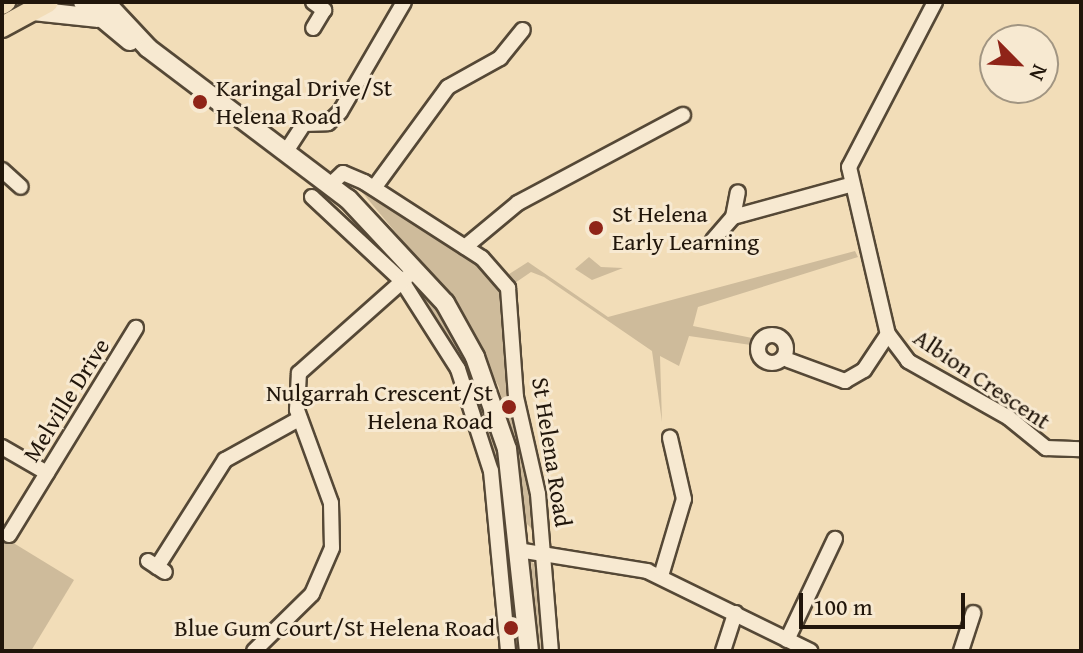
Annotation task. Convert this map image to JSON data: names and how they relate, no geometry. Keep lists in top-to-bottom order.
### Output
{
  "streets": {
    "main road": ["St Helena Road"],
    "street": ["Albion Crescent", "Melville Drive"]
  },
  "places": [
    "Karingal Drive/St Helena Road",
    "St Helena Early Learning",
    "Nulgarrah Crescent/St Helena Road",
    "Blue Gum Court/St Helena Road"
  ],
  "scale_bar": "100 m",
  "north": "bottom right"
}
